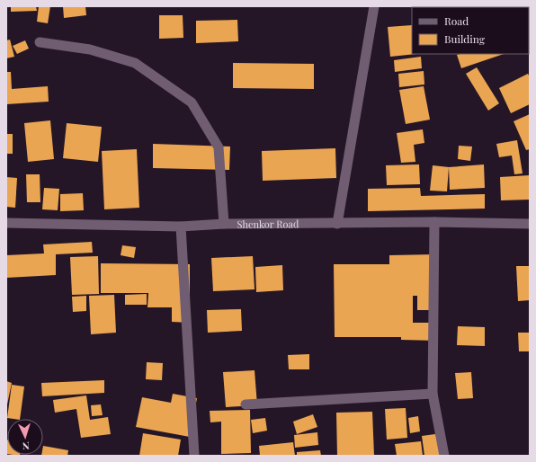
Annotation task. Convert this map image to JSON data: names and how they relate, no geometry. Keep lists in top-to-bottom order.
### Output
{
  "streets": {
    "street": ["Shenkor Road"]
  },
  "legend": ["Road", "Building"],
  "north": "bottom"
}
